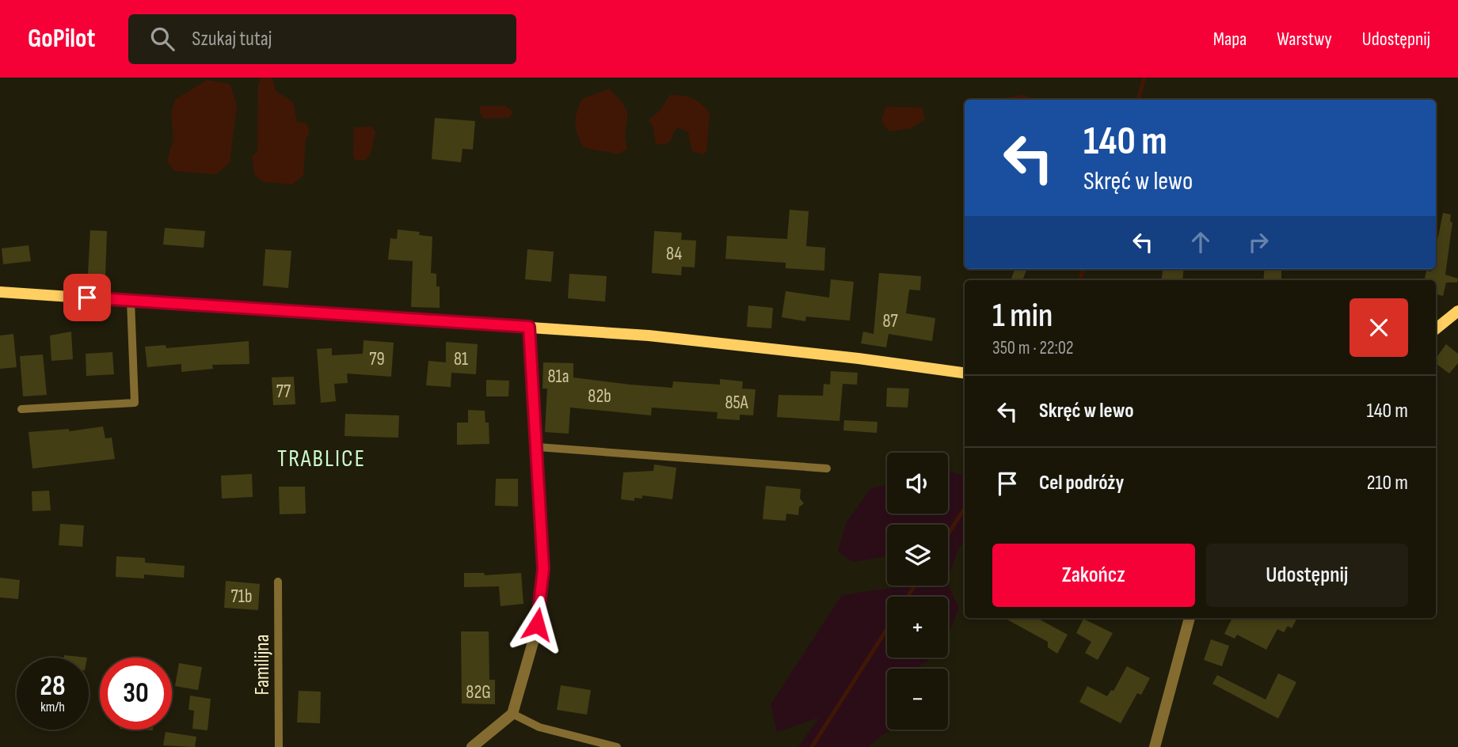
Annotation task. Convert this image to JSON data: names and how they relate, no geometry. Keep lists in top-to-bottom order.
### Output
{
  "streets": {
    "lane": ["Familijna"]
  },
  "districts": ["TRABLICE"],
  "house_numbers": [
    "84",
    "87",
    "79",
    "81",
    "81a",
    "77",
    "82b",
    "85A",
    "71b",
    "82G"
  ],
  "page": {
    "header": "GoPilot",
    "search": "Szukaj tutaj",
    "nav": ["Mapa", "Warstwy", "Udostępnij"],
    "turn": ["140 m", "Skręć w lewo"],
    "heading": ["1 min", "350 m · 22:02"],
    "list": [
      {
        "name": "Skręć w lewo",
        "value": "140 m"
      },
      {
        "name": "Cel podróży",
        "value": "210 m"
      }
    ],
    "map_buttons": ["+", "−"],
    "buttons": ["Zakończ", "Udostępnij"],
    "speed": "28 km/h",
    "limit": "30"
  }
}
